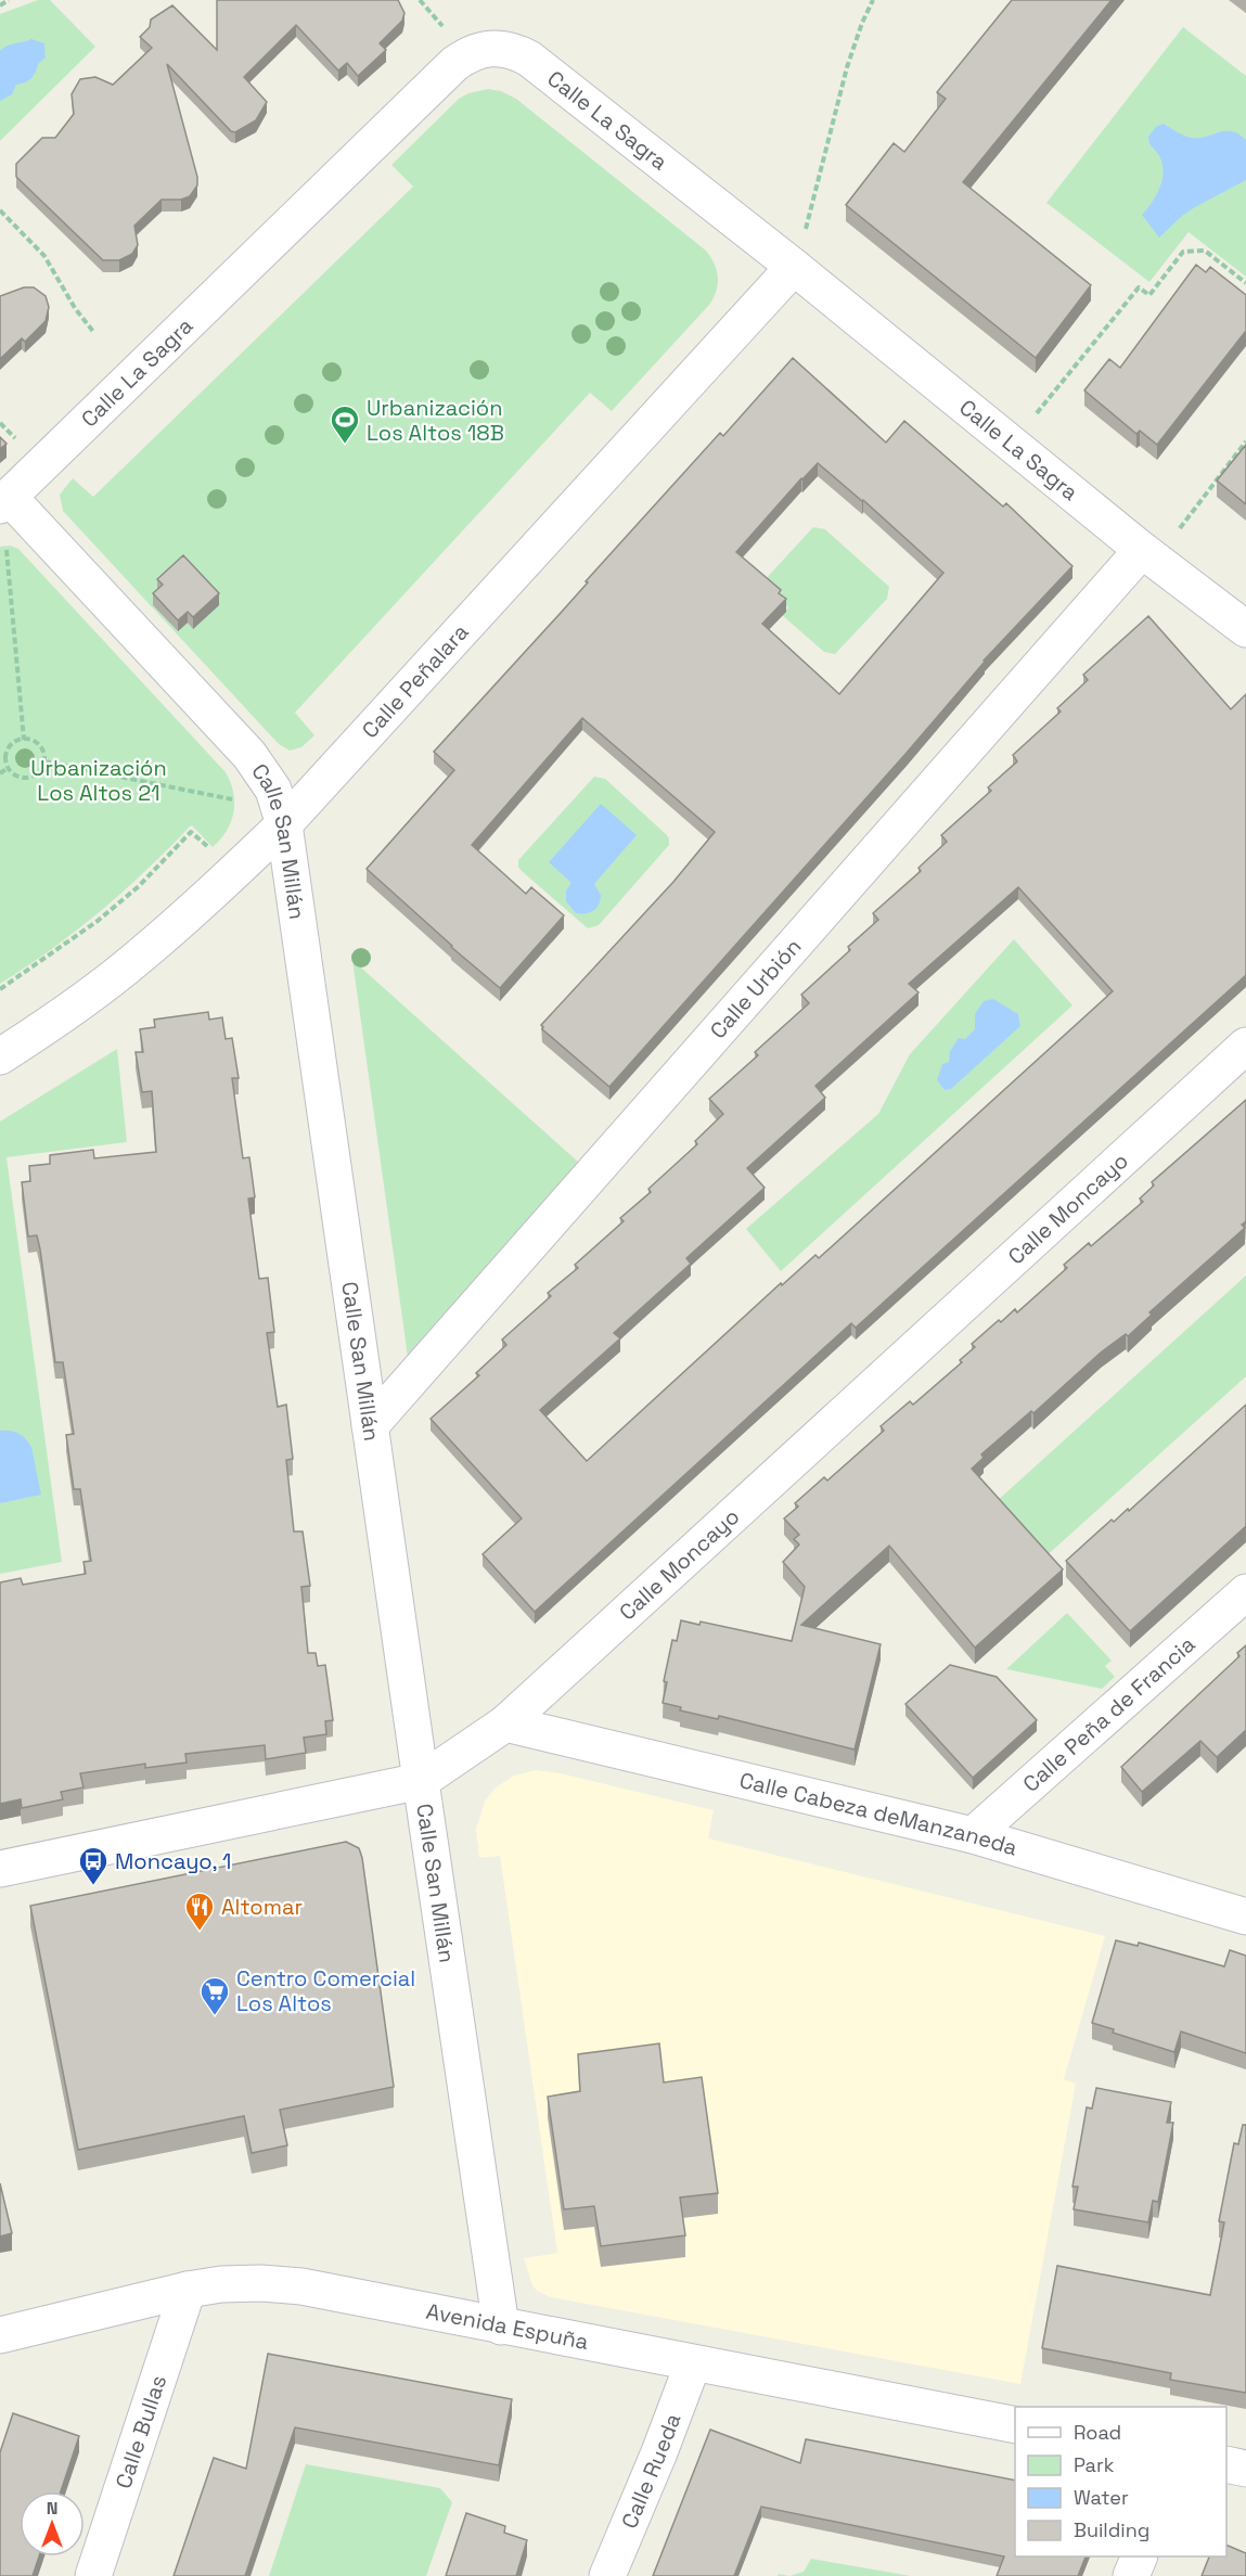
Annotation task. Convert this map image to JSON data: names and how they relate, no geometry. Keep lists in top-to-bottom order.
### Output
{
  "streets": {
    "street": [
      "Calle La Sagra",
      "Calle Peñalara",
      "Calle San Millán",
      "Calle Urbión",
      "Calle Moncayo",
      "Calle Peña de Francia",
      "Calle Cabeza deManzaneda",
      "Avenida Espuña",
      "Calle Bullas",
      "Calle Rueda"
    ]
  },
  "crossings": [
    ["Calle La Sagra", "Calle Peñalara"],
    ["Calle La Sagra", "Calle San Millán"],
    ["Calle La Sagra", "Calle Urbión"],
    ["Calle Peñalara", "Calle San Millán"],
    ["Calle San Millán", "Calle Urbión"],
    ["Calle San Millán", "Calle Moncayo"],
    ["Calle San Millán", "Avenida Espuña"],
    ["Calle Moncayo", "Calle Cabeza deManzaneda"],
    ["Calle Peña de Francia", "Calle Cabeza deManzaneda"],
    ["Avenida Espuña", "Calle Bullas"],
    ["Avenida Espuña", "Calle Rueda"]
  ],
  "parks": ["Urbanización Los Altos 21"],
  "places": {
    "sports": ["Urbanización Los Altos 18B"],
    "bus stop": ["Moncayo, 1"],
    "restaurant": ["Altomar"],
    "supermarket": ["Centro Comercial Los Altos"]
  },
  "legend": [
    "Road",
    "Park",
    "Water",
    "Building"
  ],
  "north": "top"
}
